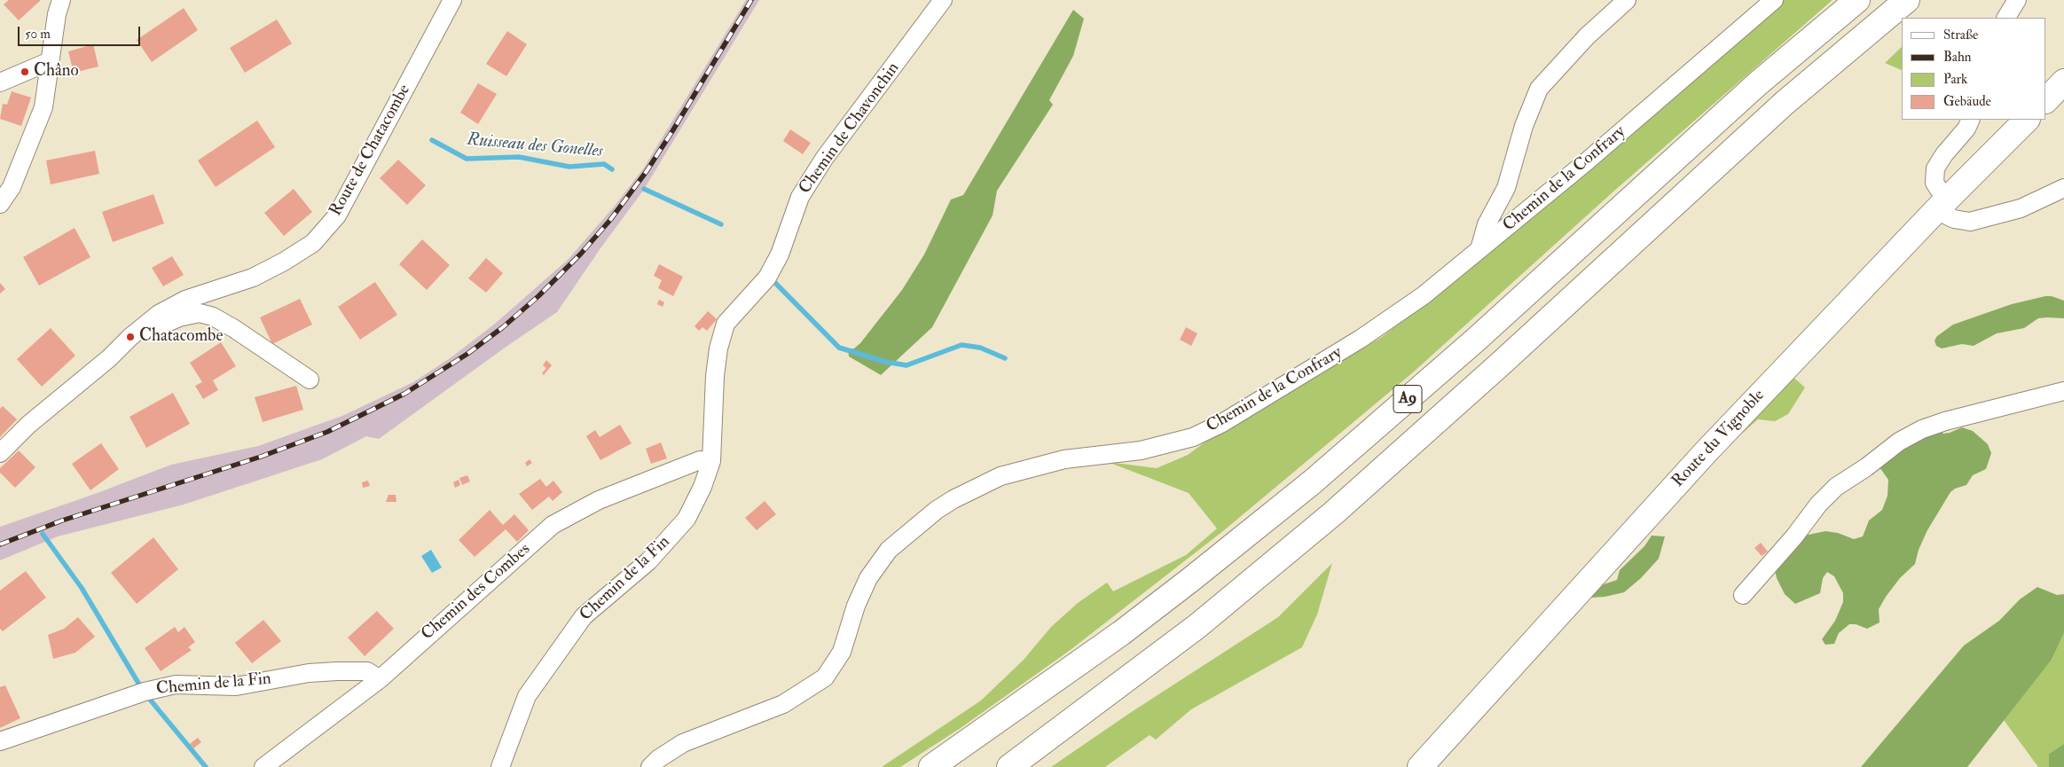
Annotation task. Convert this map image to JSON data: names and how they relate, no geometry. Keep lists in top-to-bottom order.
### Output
{
  "streets": {
    "main road": ["A9", "Route du Vignoble"],
    "street": [
      "Chemin de Chavonchin",
      "Route de Chatacombe",
      "Chemin de la Confrary",
      "Chemin de la Fin",
      "Chemin des Combes"
    ]
  },
  "crossings": [
    ["Chemin de Chavonchin", "Chemin de la Fin"],
    ["Chemin de Chavonchin", "Chemin des Combes"],
    ["Chemin de la Fin", "Chemin des Combes"]
  ],
  "water": ["Ruisseau des Gonelles"],
  "places": ["Châno", "Chatacombe"],
  "legend": [
    "Straße",
    "Bahn",
    "Park",
    "Gebäude"
  ],
  "scale_bar": "50 m"
}
